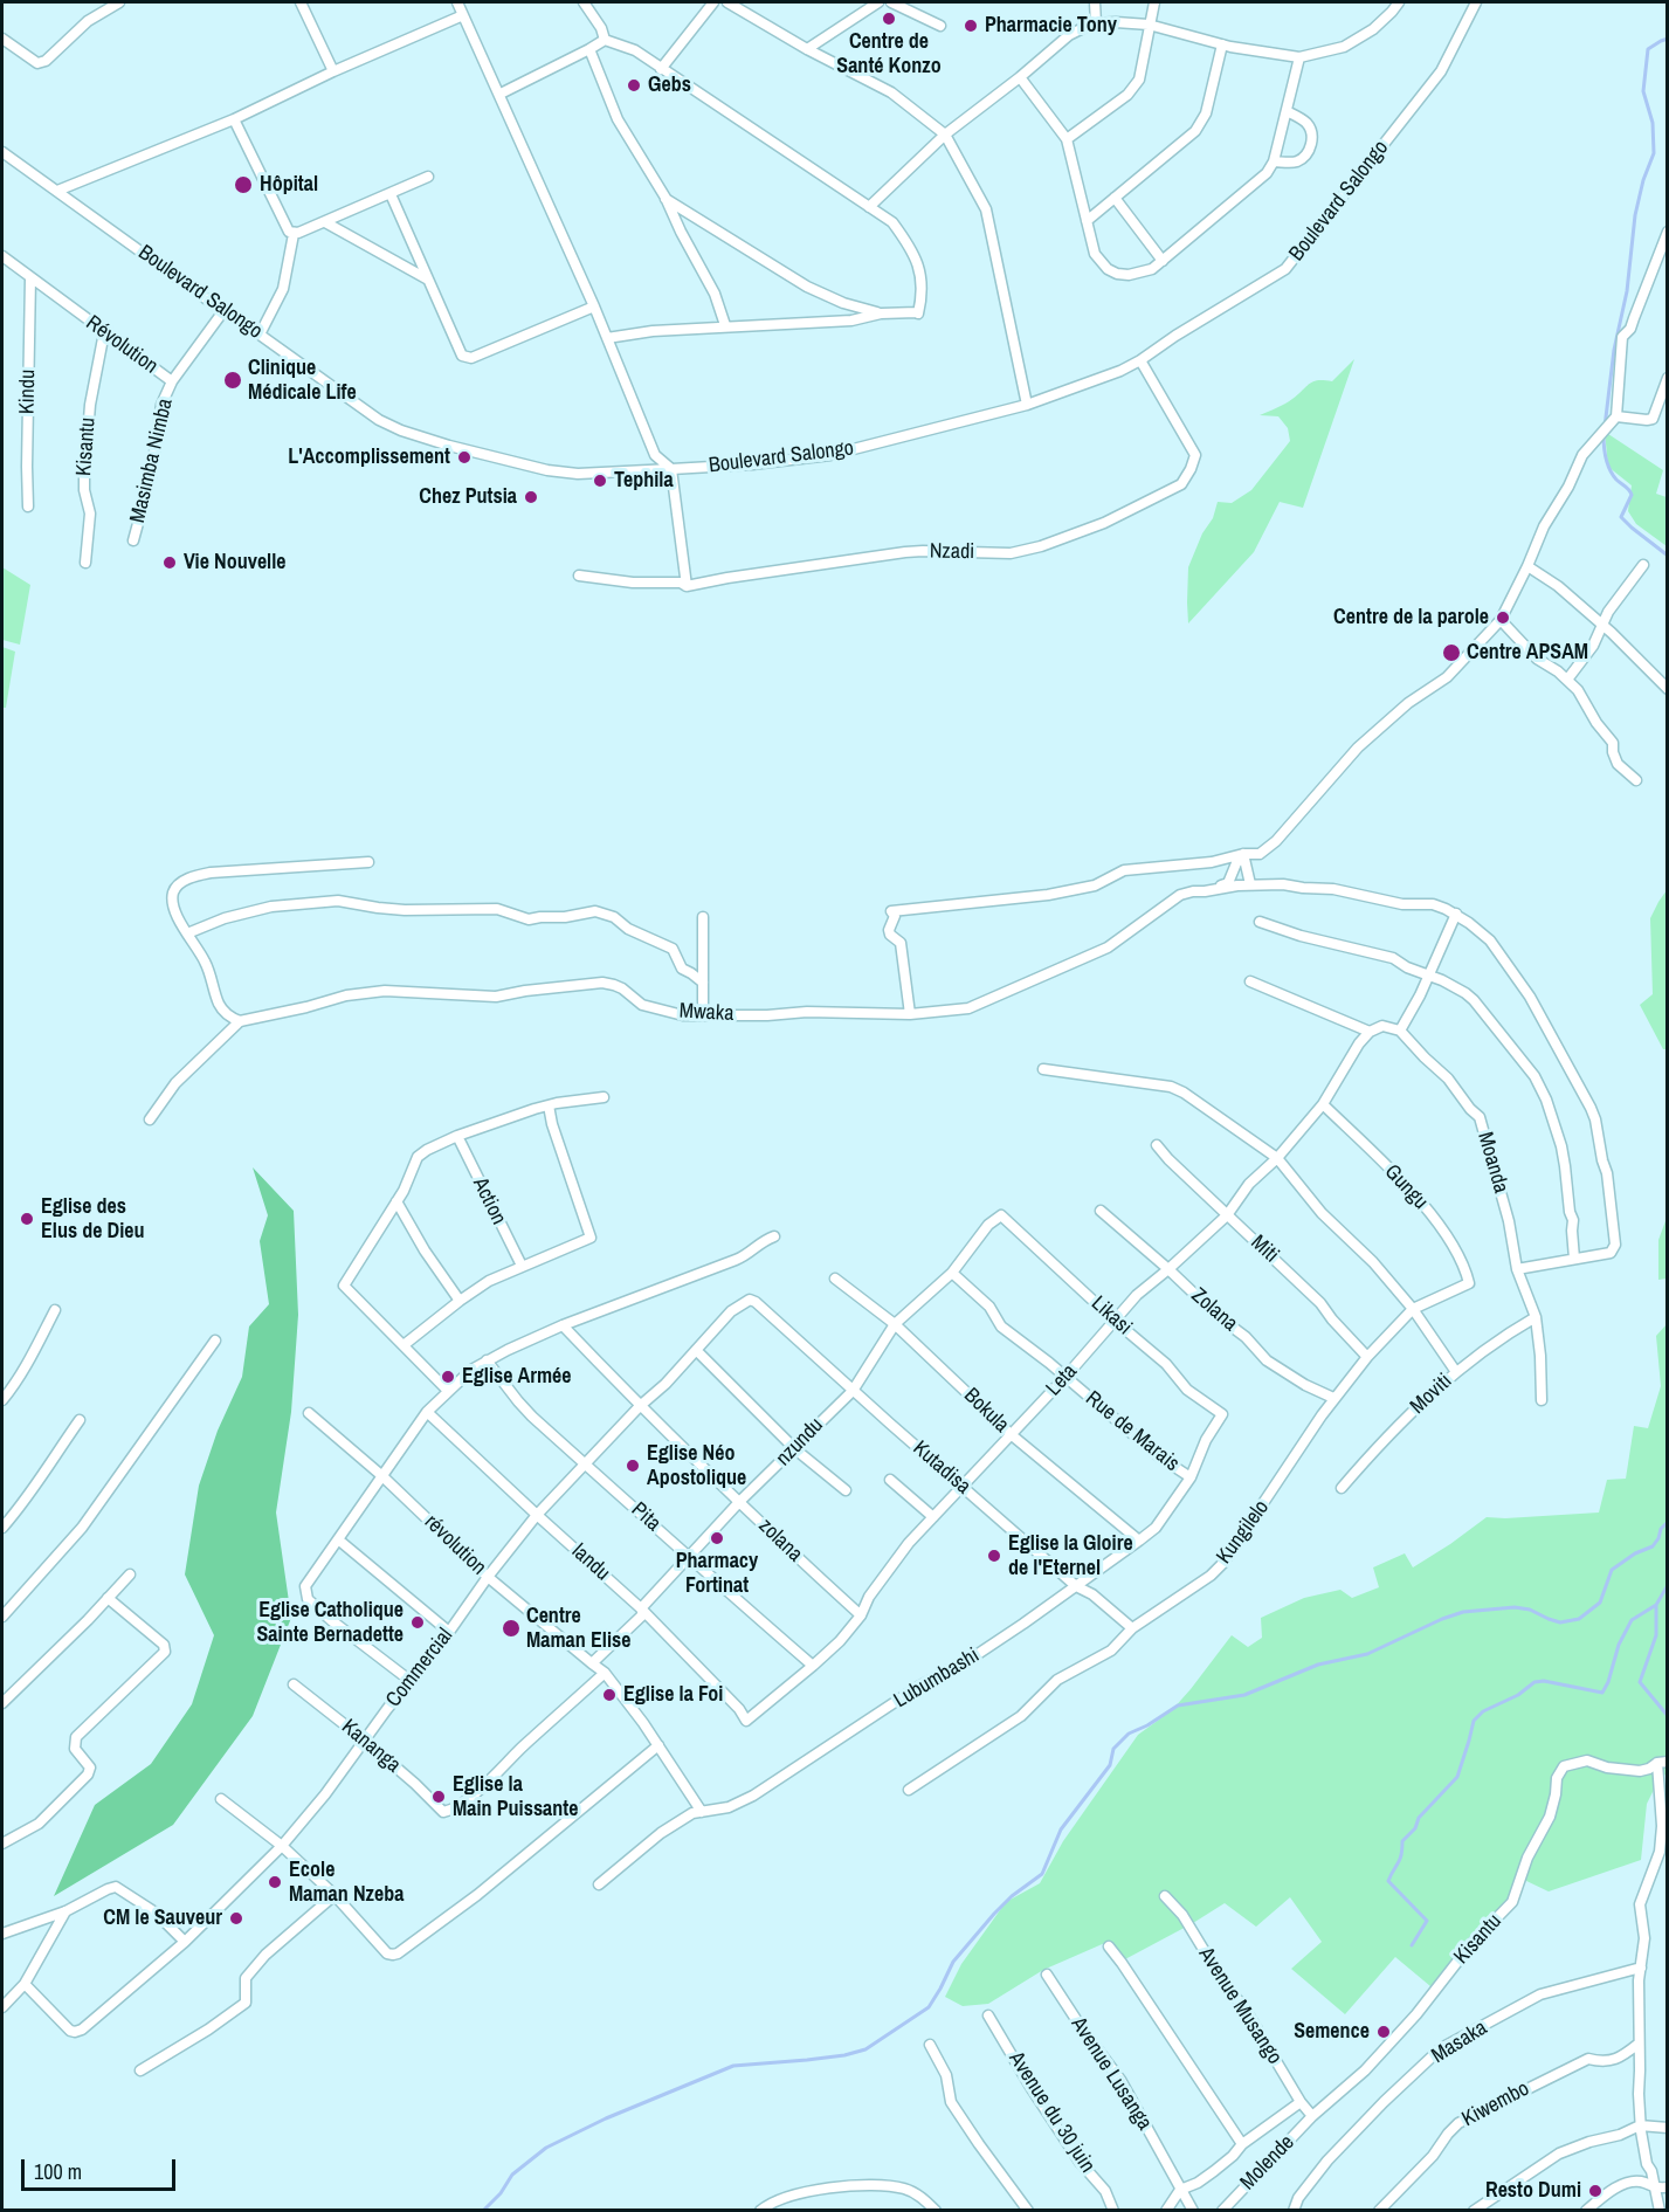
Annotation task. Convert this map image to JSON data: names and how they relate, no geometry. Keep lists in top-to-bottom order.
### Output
{
  "streets": {
    "street": [
      "Boulevard Salongo",
      "Révolution",
      "Kindu",
      "Kisantu",
      "Masimba Nimba",
      "Nzadi",
      "Mwaka",
      "Moanda",
      "Gungu",
      "Action",
      "Miti",
      "Zolana",
      "Likasi",
      "Leta",
      "Moviti",
      "Bokula",
      "Rue de Marais",
      "nzundu",
      "Kutadisa",
      "Pita",
      "Kungilelo",
      "zolana",
      "révolution",
      "landu",
      "Commercial",
      "Lubumbashi",
      "Kananga",
      "Avenue Musango",
      "Masaka",
      "Avenue Lusanga",
      "Kiwembo",
      "Avenue du 30 juin",
      "Molende"
    ]
  },
  "crossings": [
    ["Boulevard Salongo", "Révolution"],
    ["Boulevard Salongo", "Nzadi"],
    ["Révolution", "Kindu"],
    ["Révolution", "Kisantu"],
    ["Révolution", "Masimba Nimba"],
    ["Kisantu", "Avenue Musango"],
    ["Kisantu", "Molende"],
    ["Moanda", "Moviti"],
    ["Gungu", "Leta"],
    ["Gungu", "Kungilelo"],
    ["Miti", "Leta"],
    ["Miti", "Kungilelo"],
    ["Zolana", "Leta"],
    ["Zolana", "Kungilelo"],
    ["Likasi", "Leta"],
    ["Likasi", "nzundu"],
    ["Likasi", "Lubumbashi"],
    ["Leta", "Bokula"],
    ["Leta", "Rue de Marais"],
    ["Leta", "Kutadisa"],
    ["Leta", "Pita"],
    ["Leta", "zolana"],
    ["Leta", "landu"],
    ["Bokula", "nzundu"],
    ["Bokula", "Lubumbashi"],
    ["Rue de Marais", "nzundu"],
    ["Rue de Marais", "Lubumbashi"],
    ["nzundu", "Kutadisa"],
    ["nzundu", "Pita"],
    ["nzundu", "zolana"],
    ["nzundu", "révolution"],
    ["nzundu", "landu"],
    ["Kutadisa", "Kungilelo"],
    ["Kutadisa", "Commercial"],
    ["Kutadisa", "Lubumbashi"],
    ["Pita", "Commercial"],
    ["zolana", "Commercial"],
    ["révolution", "Commercial"],
    ["révolution", "Lubumbashi"],
    ["révolution", "Kananga"],
    ["landu", "Commercial"],
    ["Commercial", "Kananga"],
    ["Avenue Musango", "Molende"]
  ],
  "places": [
    "Centre de Santé Konzo",
    "Pharmacie Tony",
    "Gebs",
    "Hôpital",
    "Clinique Médicale Life",
    "L'Accomplissement",
    "Tephila",
    "Chez Putsia",
    "Vie Nouvelle",
    "Centre de la parole",
    "Centre APSAM",
    "Eglise des Elus de Dieu",
    "Eglise Armée",
    "Eglise Néo Apostolique",
    "Pharmacy Fortinat",
    "Eglise la Gloire de l'Eternel",
    "Eglise Catholique Sainte Bernadette",
    "Centre Maman Elise",
    "Eglise la Foi",
    "Eglise la Main Puissante",
    "Ecole Maman Nzeba",
    "CM le Sauveur",
    "Semence",
    "Resto Dumi"
  ],
  "scale_bar": "100 m"
}
